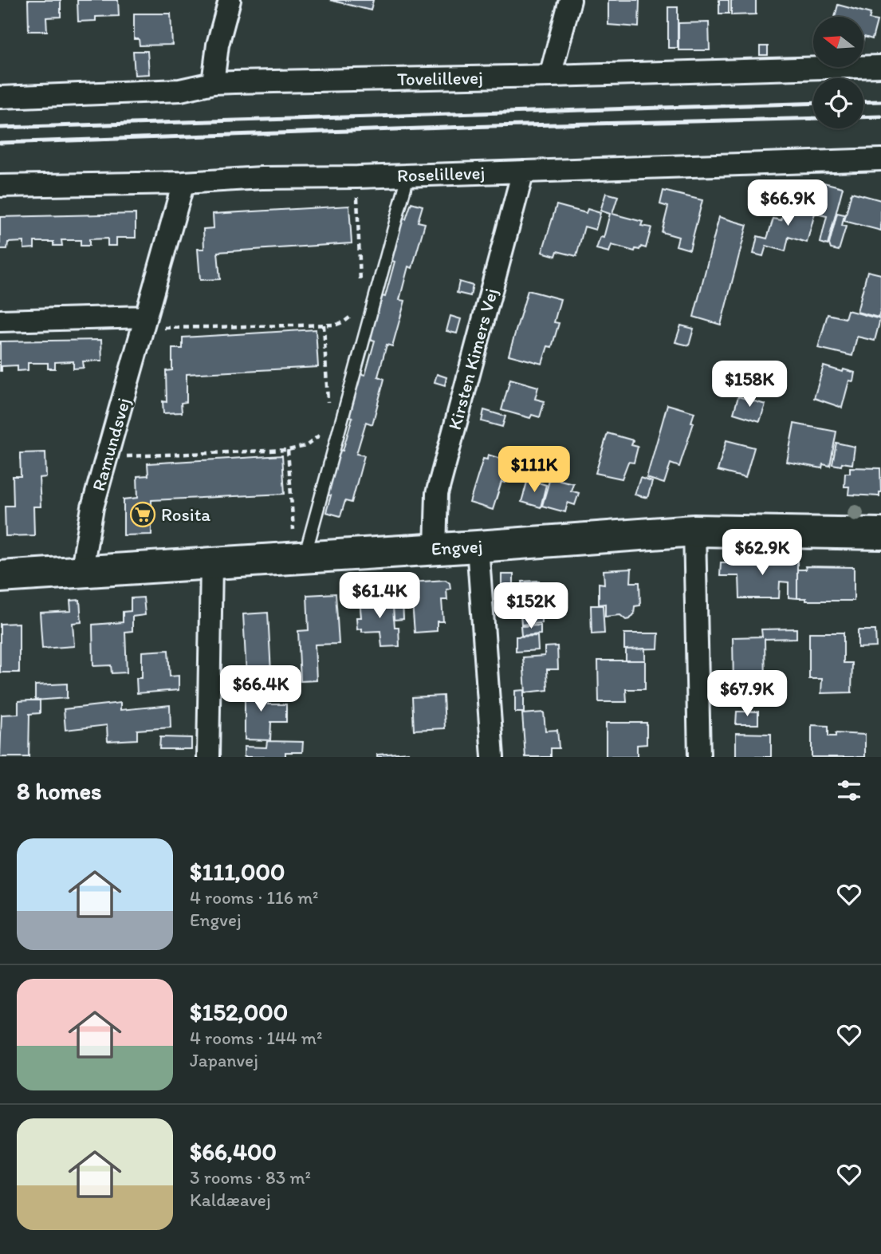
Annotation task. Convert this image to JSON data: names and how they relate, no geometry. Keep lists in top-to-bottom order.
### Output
{
  "streets": {
    "street": [
      "Tovelillevej",
      "Roselillevej",
      "Kirsten Kimers Vej",
      "Ramundsvej",
      "Engvej"
    ]
  },
  "crossings": [
    ["Roselillevej", "Kirsten Kimers Vej"],
    ["Roselillevej", "Ramundsvej"],
    ["Kirsten Kimers Vej", "Engvej"],
    ["Ramundsvej", "Engvej"]
  ],
  "places": {
    "supermarket": ["Rosita"]
  },
  "north": "left",
  "page": {
    "price": [
      "$66.9K",
      "$158K",
      "$111K",
      "$62.9K",
      "$61.4K",
      "$152K",
      "$66.4K",
      "$67.9K"
    ],
    "heading": "8 homes",
    "list": [
      {
        "name": "$111,000",
        "note": "4 rooms · 116 m² · Engvej"
      },
      {
        "name": "$152,000",
        "note": "4 rooms · 144 m² · Japanvej"
      },
      {
        "name": "$66,400",
        "note": "3 rooms · 83 m² · Kaldæavej"
      }
    ]
  }
}
